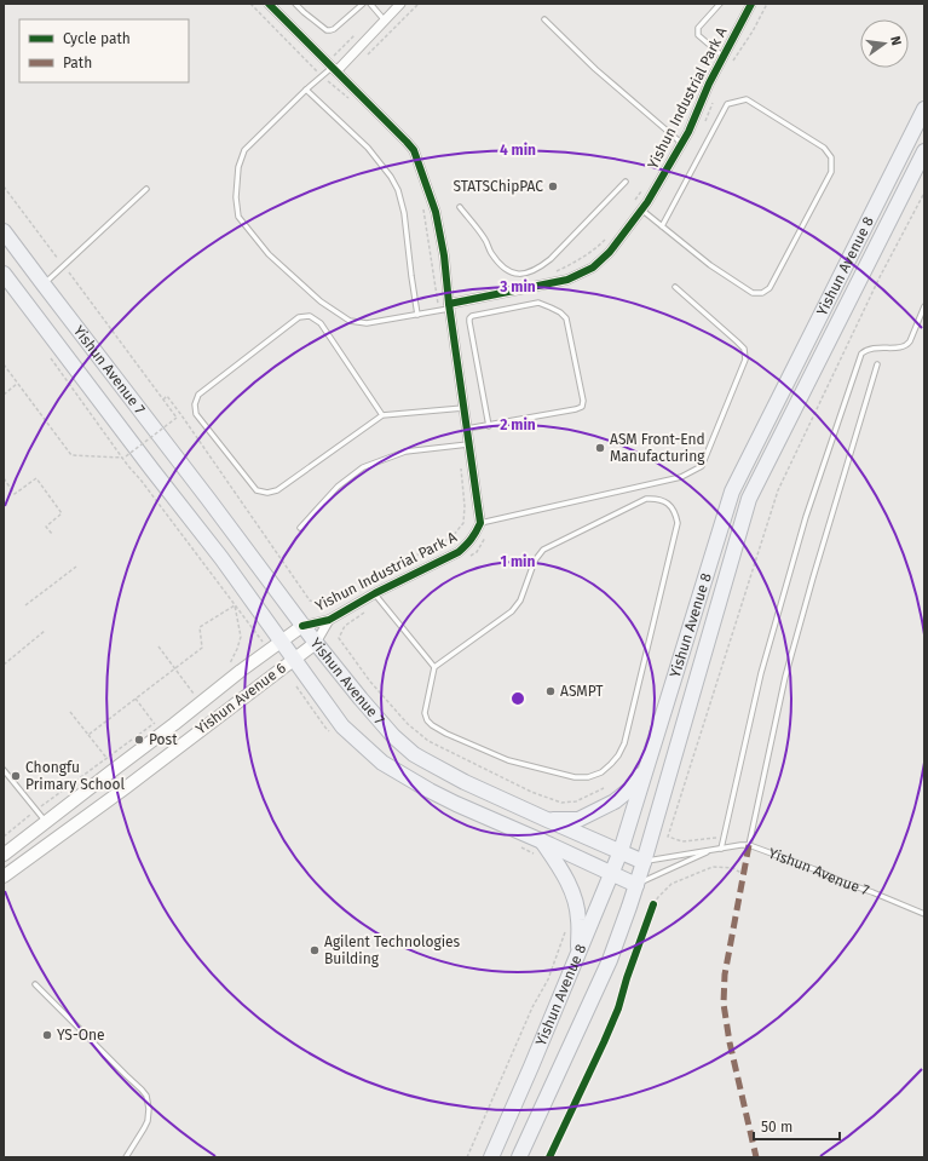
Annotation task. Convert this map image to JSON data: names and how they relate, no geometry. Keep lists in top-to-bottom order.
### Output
{
  "streets": {
    "main road": ["Yishun Avenue 8", "Yishun Avenue 7", "Yishun Avenue 6"],
    "street": ["Yishun Industrial Park A"]
  },
  "crossings": [
    ["Yishun Industrial Park A", "Yishun Avenue 7"],
    ["Yishun Industrial Park A", "Yishun Avenue 6"],
    ["Yishun Avenue 8", "Yishun Avenue 7"],
    ["Yishun Avenue 7", "Yishun Avenue 6"]
  ],
  "places": [
    "STATSChipPAC",
    "ASM Front-End Manufacturing",
    "ASMPT",
    "Post",
    "Chongfu Primary School",
    "Agilent Technologies Building",
    "YS-One"
  ],
  "legend": ["Cycle path", "Path"],
  "scale_bar": "50 m",
  "north": "right",
  "rings": [
    "4 min",
    "3 min",
    "2 min",
    "1 min"
  ]
}
